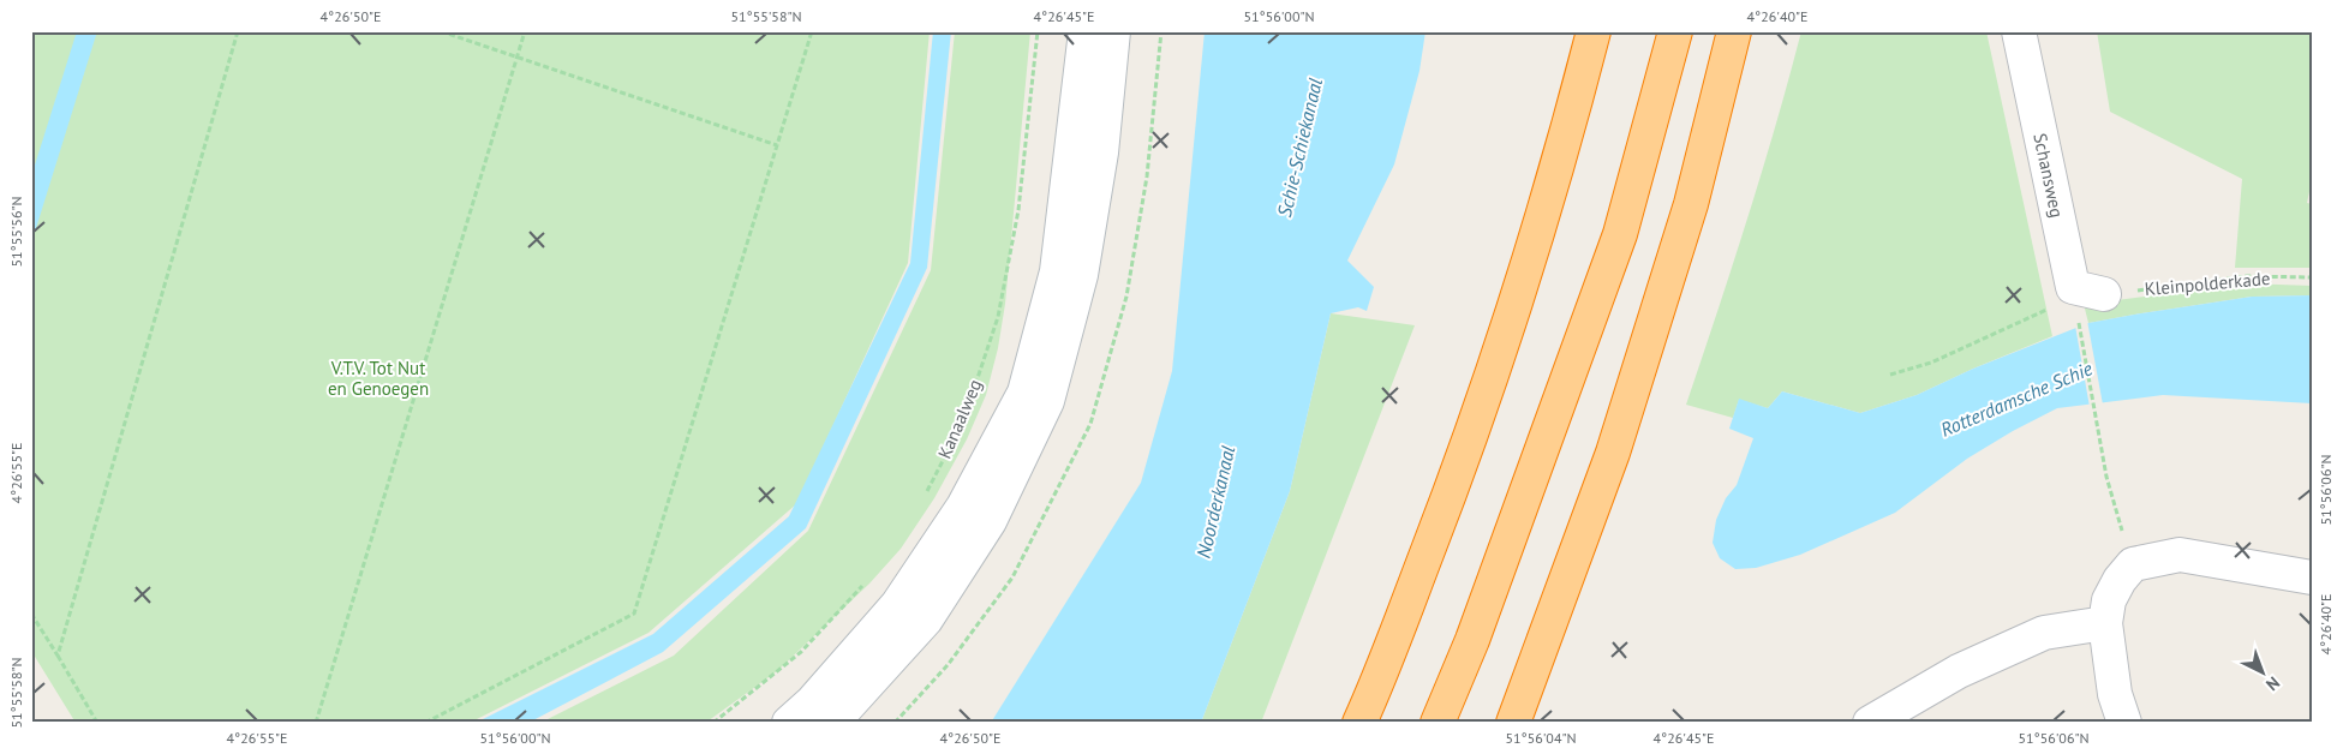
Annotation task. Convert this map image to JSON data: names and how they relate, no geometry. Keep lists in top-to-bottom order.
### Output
{
  "streets": {
    "main road": ["Schansweg"],
    "path": ["Kleinpolderkade", "Kanaalweg"]
  },
  "crossings": [
    ["Schansweg", "Kleinpolderkade"]
  ],
  "water": ["Schie-Schiekanaal", "Rotterdamsche Schie", "Noorderkanaal"],
  "parks": ["V.T.V. Tot Nut en Genoegen"],
  "north": "bottom right",
  "coordinates": [
    "4°26'50\"E",
    "51°55'58\"N",
    "4°26'45\"E",
    "51°56'00\"N",
    "4°26'40\"E",
    "51°55'56\"N",
    "4°26'55\"E",
    "51°56'06\"N",
    "51°56'04\"N"
  ]
}
